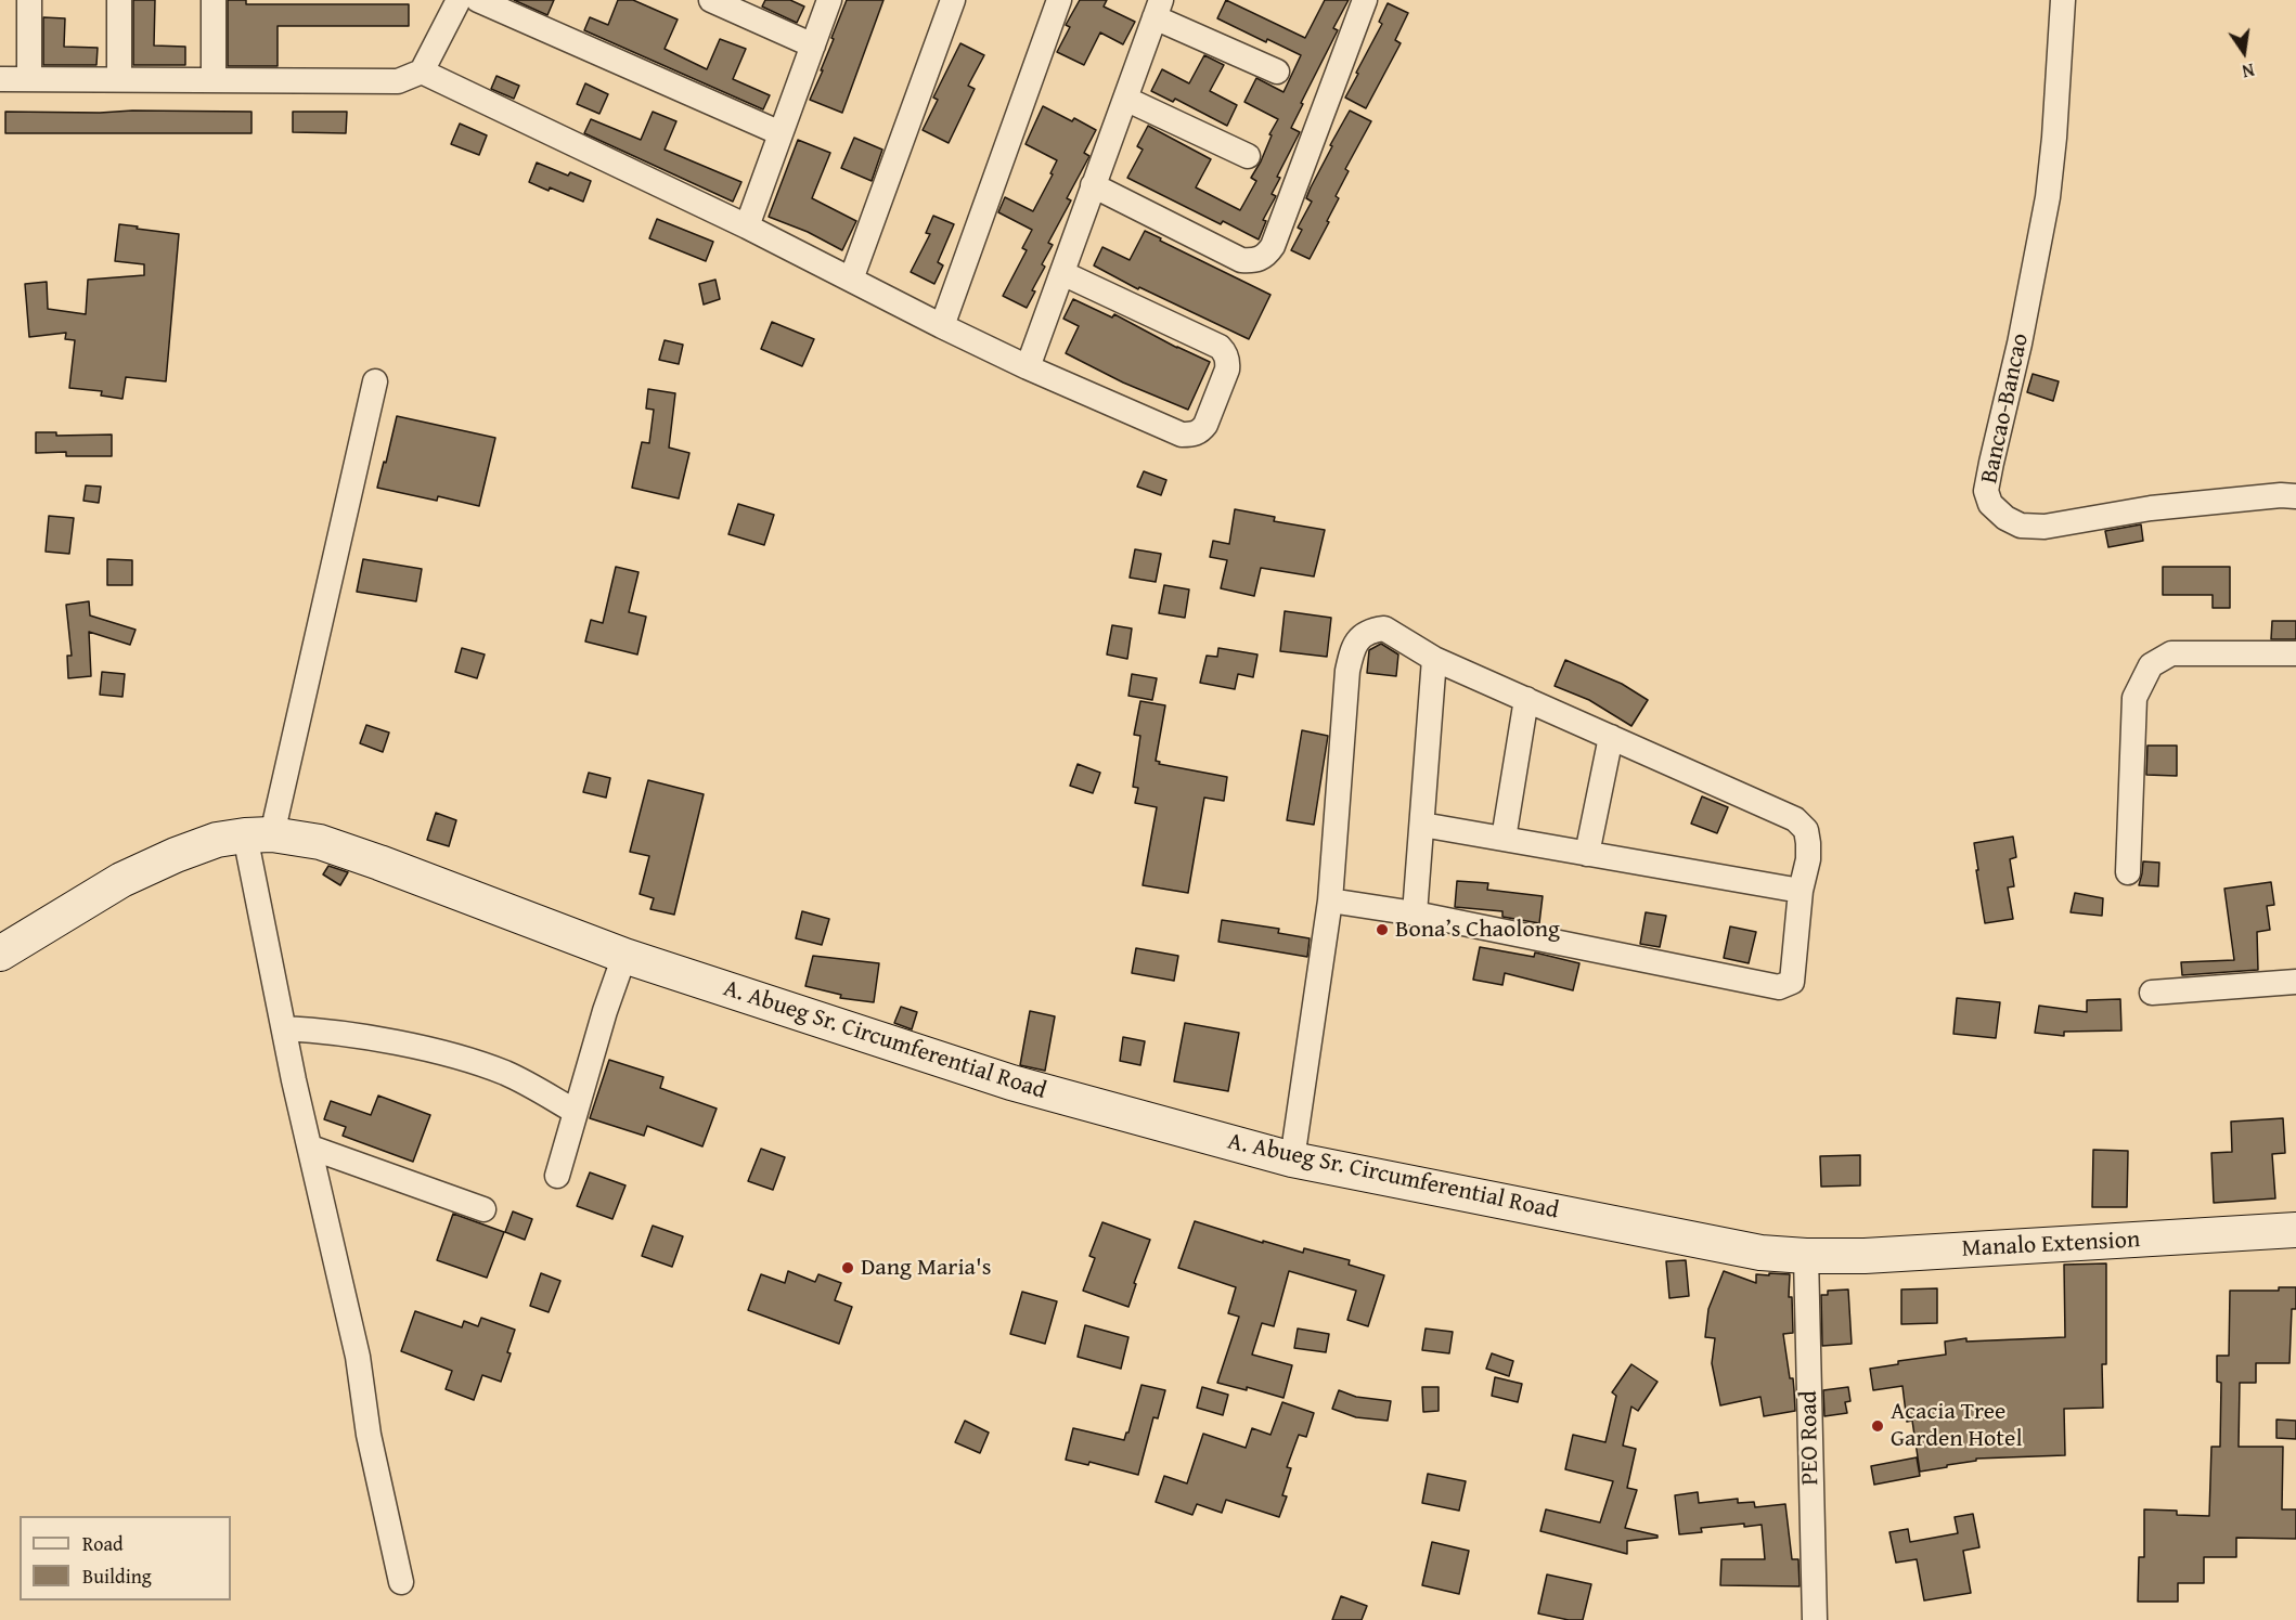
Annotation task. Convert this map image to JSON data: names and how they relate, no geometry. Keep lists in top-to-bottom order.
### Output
{
  "streets": {
    "street": [
      "Bancao-Bancao",
      "A. Abueg Sr. Circumferential Road",
      "Manalo Extension",
      "PEO Road"
    ]
  },
  "crossings": [
    ["A. Abueg Sr. Circumferential Road", "Manalo Extension"],
    ["A. Abueg Sr. Circumferential Road", "PEO Road"],
    ["Manalo Extension", "PEO Road"]
  ],
  "places": ["Bona’s Chaolong", "Dang Maria's", "Acacia Tree Garden Hotel"],
  "legend": ["Road", "Building"],
  "north": "bottom"
}
